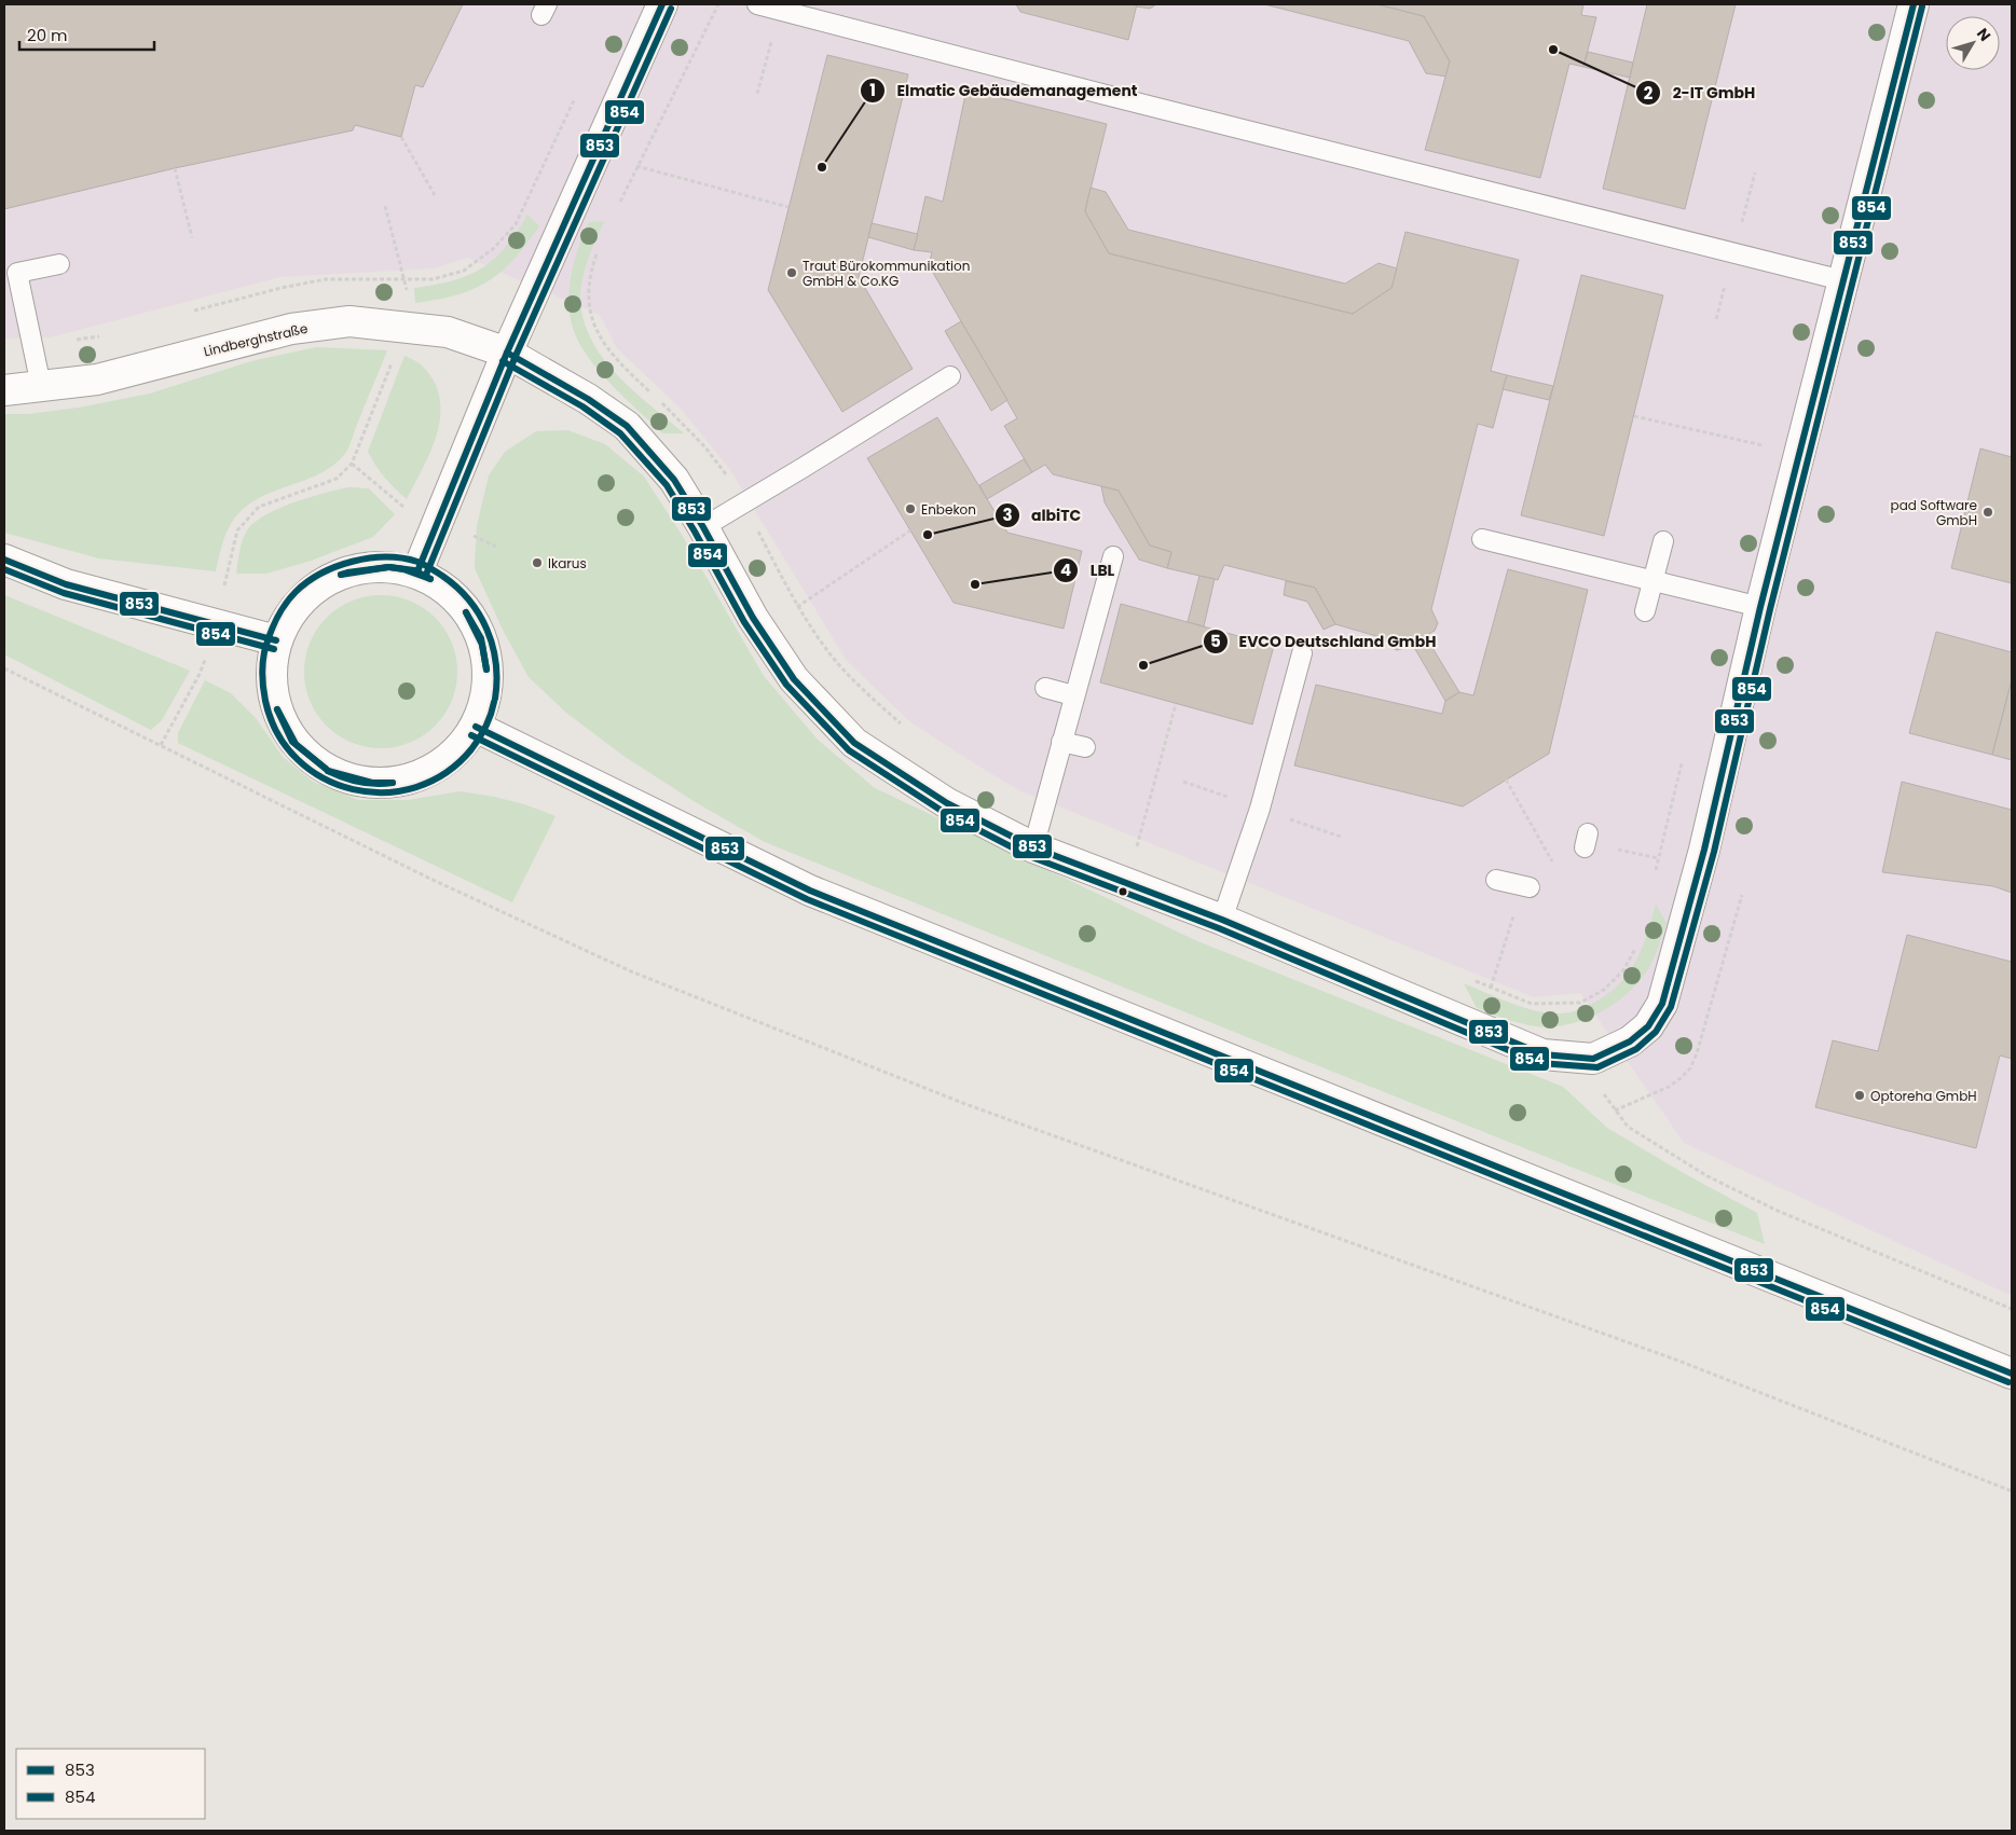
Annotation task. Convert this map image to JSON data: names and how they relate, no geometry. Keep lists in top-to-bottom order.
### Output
{
  "streets": {
    "street": ["Lindberghstraße"]
  },
  "places": [
    "2-IT GmbH",
    "Elmatic Gebäudemanagement",
    "Traut Bürokommunikation GmbH & Co.KG",
    "Enbekon",
    "pad Software GmbH",
    "albiTC",
    "Ikarus",
    "LBL",
    "EVCO Deutschland GmbH",
    "Optoreha GmbH"
  ],
  "lines": ["transit line 853", "transit line 854"],
  "legend": ["853", "854"],
  "scale_bar": "20 m",
  "north": "top right"
}
